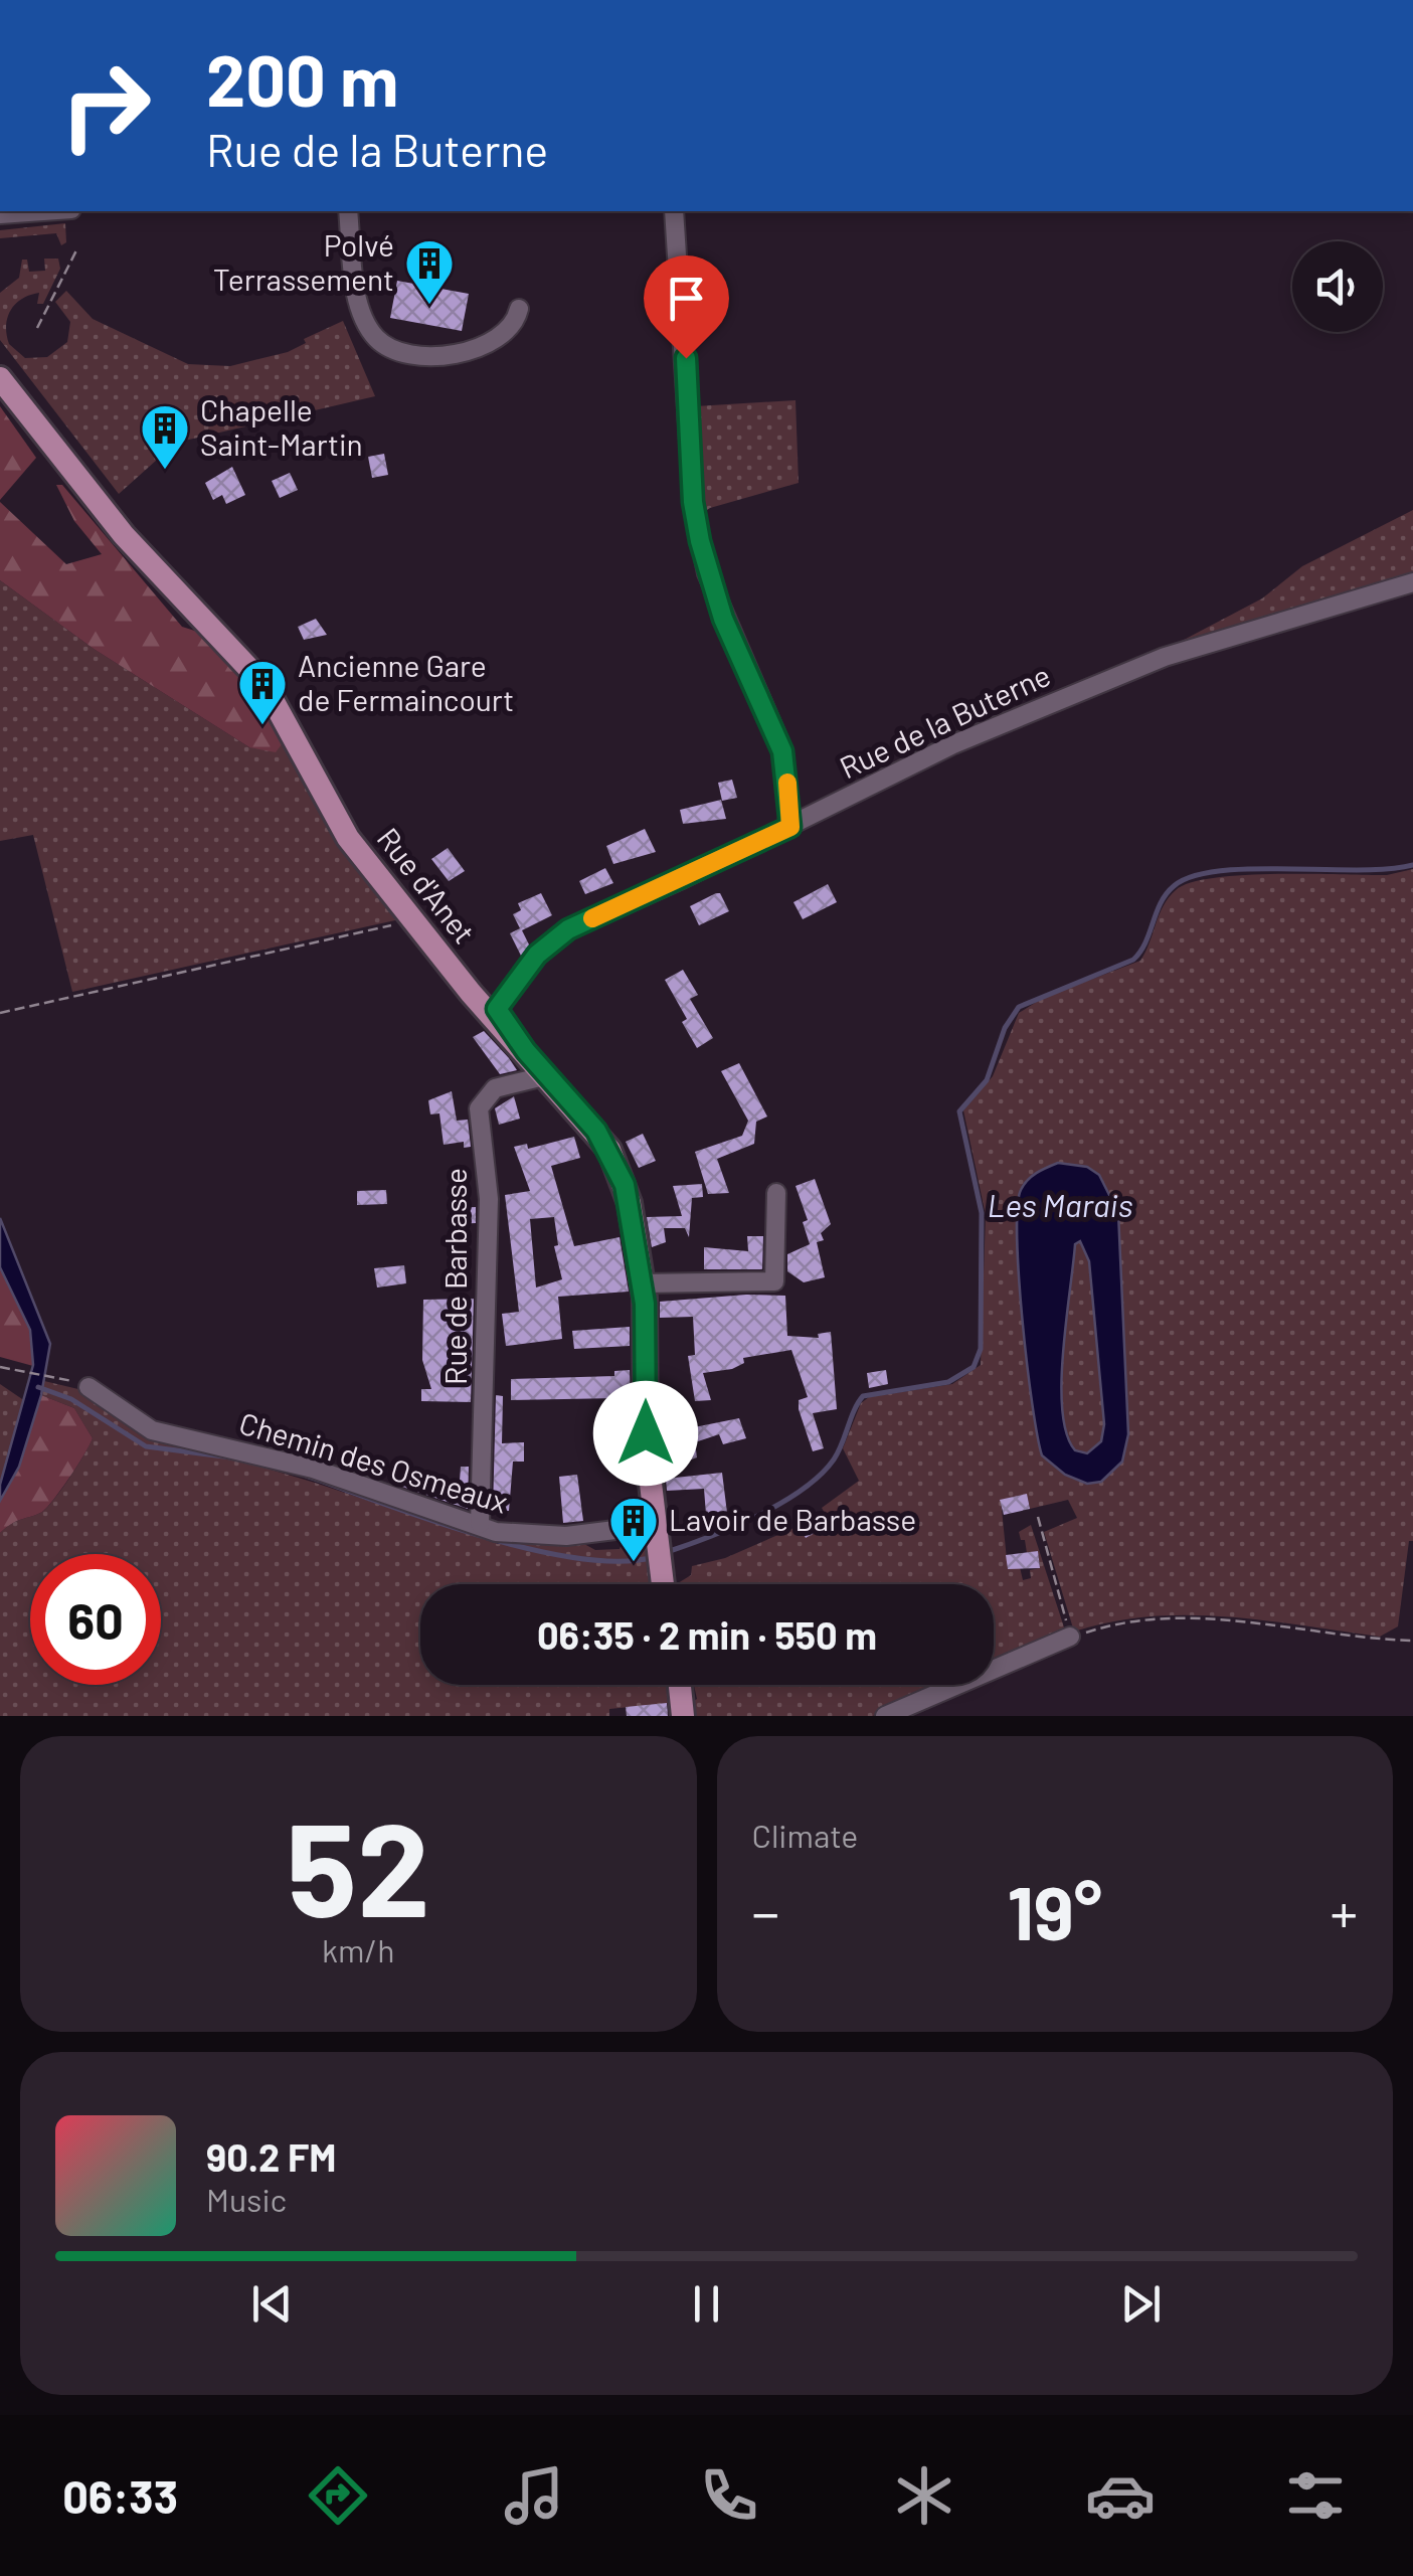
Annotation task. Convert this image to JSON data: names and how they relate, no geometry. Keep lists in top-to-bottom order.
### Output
{
  "streets": {
    "main road": ["Rue d'Anet"],
    "street": ["Rue de la Buterne", "Rue de Barbasse", "Chemin des Osmeaux"]
  },
  "crossings": [
    ["Rue de la Buterne", "Rue d'Anet"],
    ["Rue d'Anet", "Rue de Barbasse"],
    ["Rue d'Anet", "Chemin des Osmeaux"],
    ["Rue de Barbasse", "Chemin des Osmeaux"]
  ],
  "water": ["Les Marais"],
  "places": {
    "building": [
      "Polvé Terrassement",
      "Chapelle Saint-Martin",
      "Ancienne Gare de Fermaincourt",
      "Lavoir de Barbasse"
    ]
  },
  "page": {
    "turn": ["200 m", "Rue de la Buterne"],
    "limit": "60",
    "trip": "06:35 · 2 min · 550 m",
    "tile": [
      ["52", "km/h"],
      "Climate"
    ],
    "heat": ["−", "19°", "+"],
    "song": ["90.2 FM", "Music"],
    "tabs": "06:33"
  }
}
